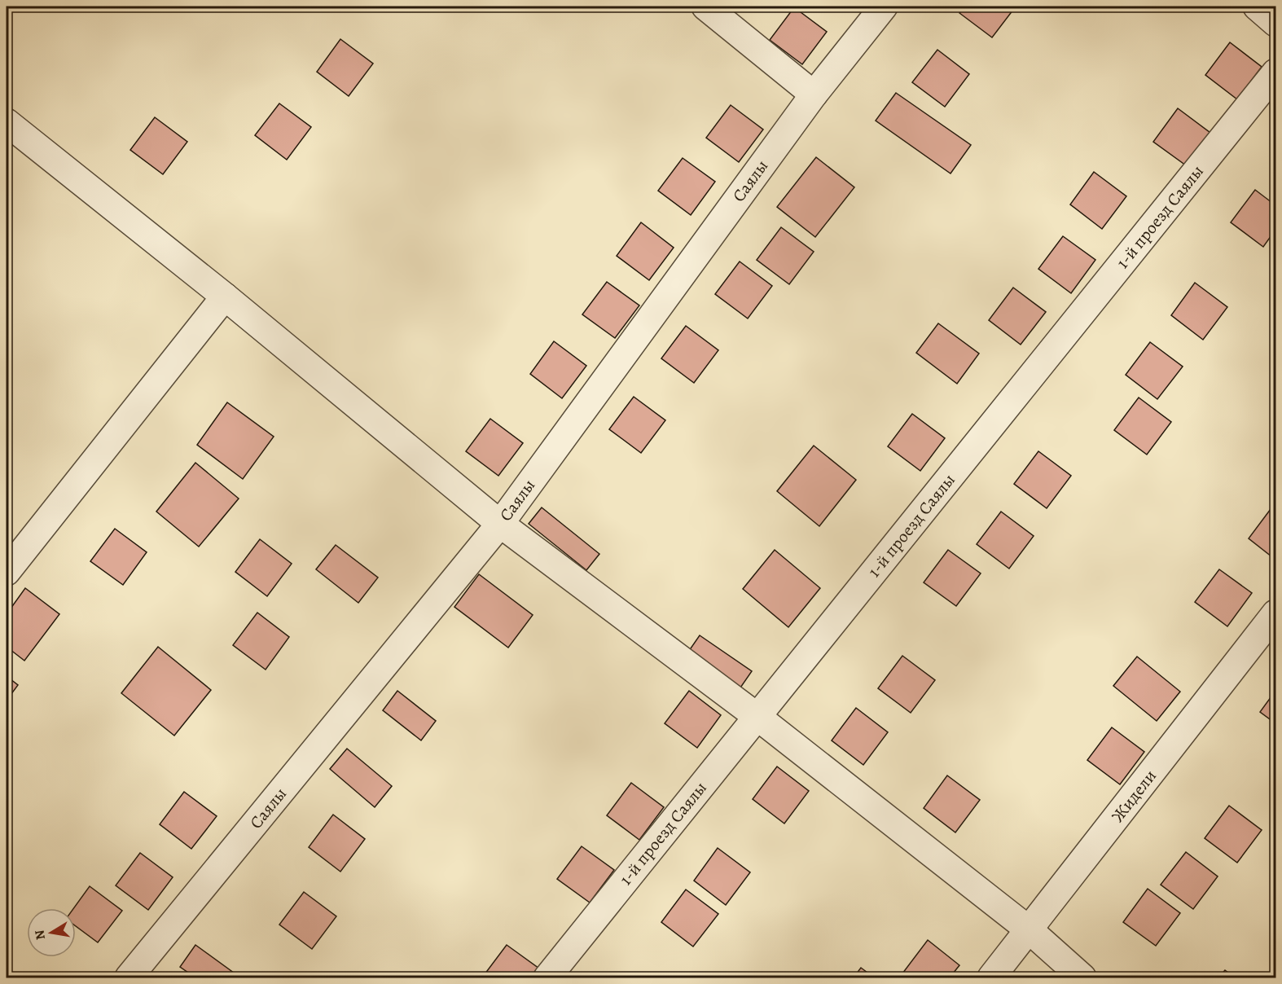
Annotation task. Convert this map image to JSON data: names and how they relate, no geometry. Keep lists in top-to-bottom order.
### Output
{
  "streets": {
    "street": ["Саялы", "1-й проезд Саялы", "Жидели"]
  },
  "north": "left"
}
